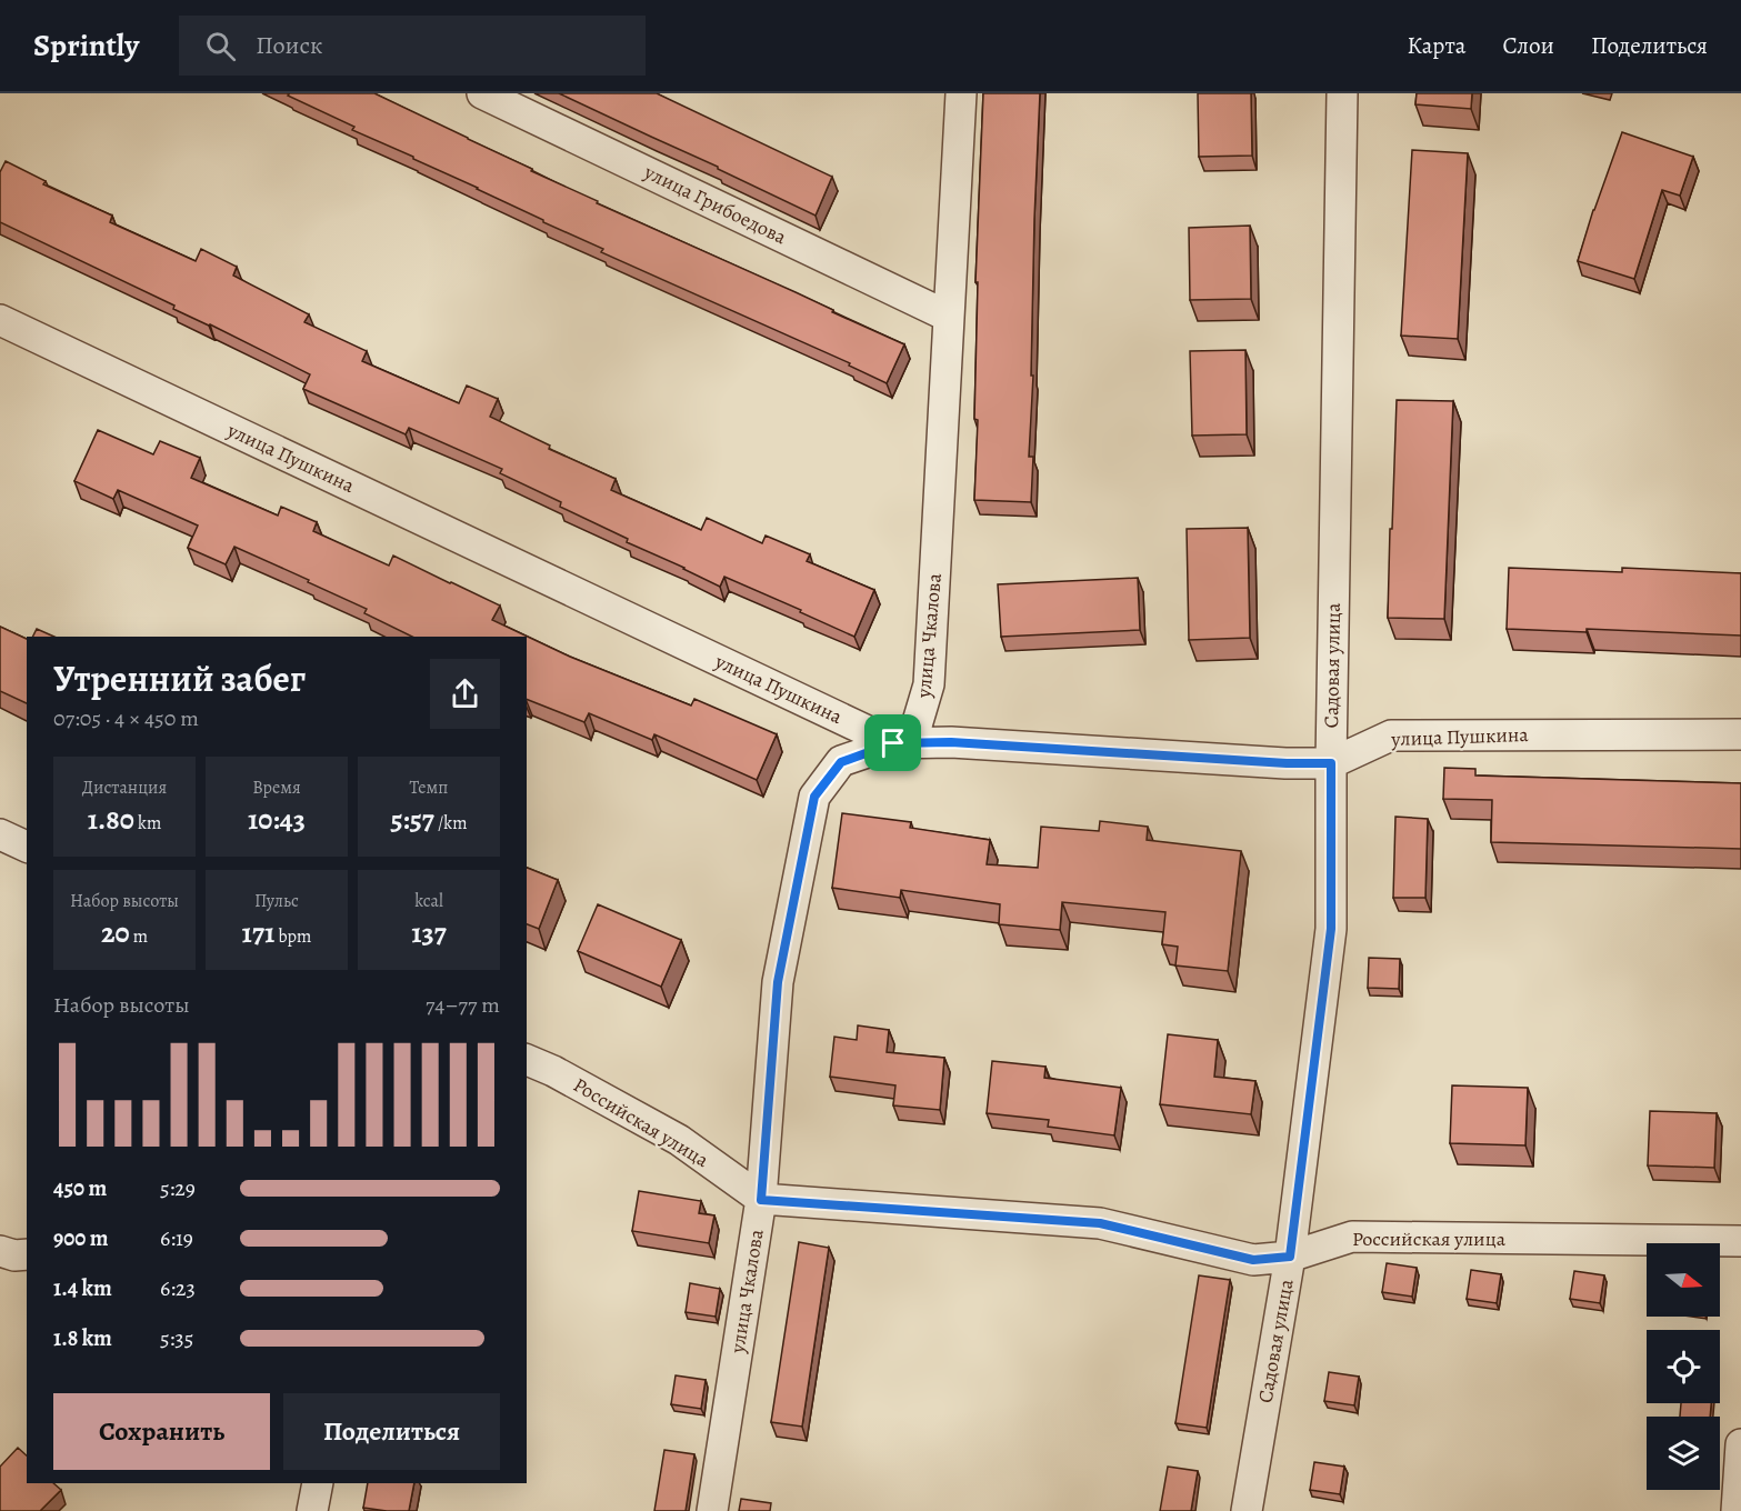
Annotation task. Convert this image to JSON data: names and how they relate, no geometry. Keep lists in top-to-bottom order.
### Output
{
  "streets": {
    "street": [
      "улица Грибоедова",
      "улица Пушкина",
      "улица Чкалова",
      "Садовая улица",
      "Российская улица"
    ]
  },
  "crossings": [
    ["улица Грибоедова", "улица Чкалова"],
    ["улица Пушкина", "улица Чкалова"],
    ["улица Пушкина", "Садовая улица"],
    ["улица Чкалова", "Российская улица"],
    ["Садовая улица", "Российская улица"]
  ],
  "north": "right",
  "page": {
    "header": "Sprintly",
    "search": "Поиск",
    "nav": ["Карта", "Слои", "Поделиться"],
    "heading": ["Утренний забег", "07:05 · 4 × 450 m"],
    "stats": [
      ["Дистанция", "1.80 km"],
      ["Время", "10:43"],
      ["Темп", "5:57 /km"],
      ["Набор высоты", "20 m"],
      ["Пульс", "171 bpm"],
      ["kcal", "137"]
    ],
    "chart": ["Набор высоты", "74–77 m"],
    "list": [
      {
        "name": "450 m",
        "note": "5:29"
      },
      {
        "name": "900 m",
        "note": "6:19"
      },
      {
        "name": "1.4 km",
        "note": "6:23"
      },
      {
        "name": "1.8 km",
        "note": "5:35"
      }
    ],
    "buttons": ["Сохранить", "Поделиться"]
  }
}
